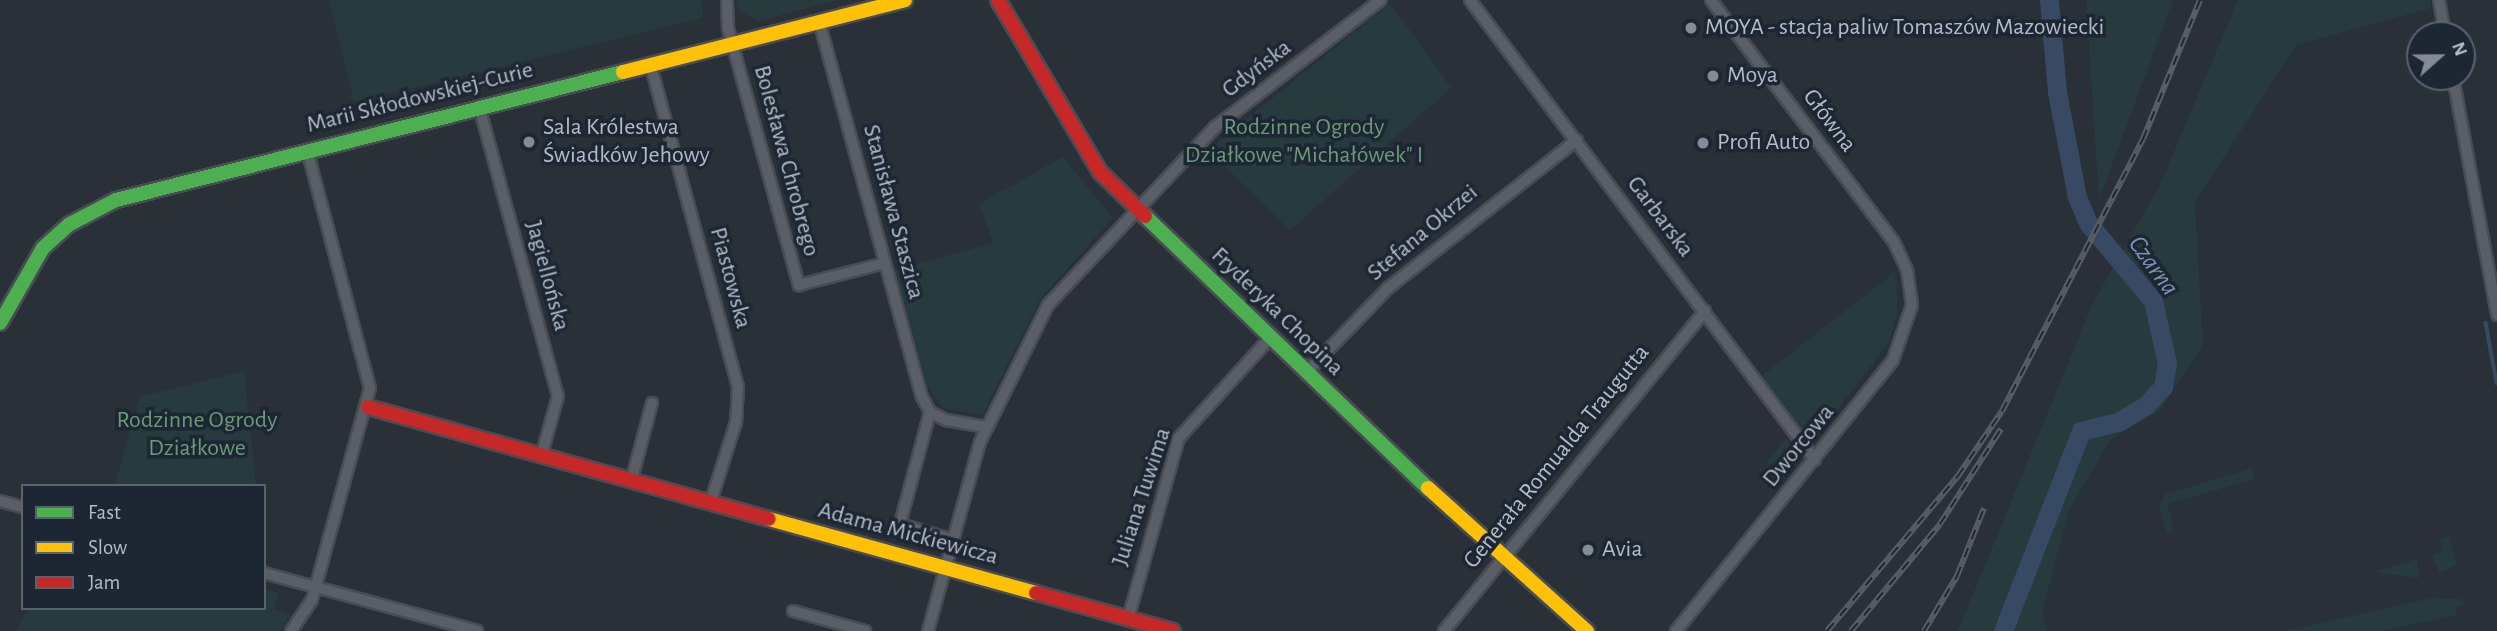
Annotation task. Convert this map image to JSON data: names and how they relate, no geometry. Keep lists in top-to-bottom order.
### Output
{
  "streets": {
    "street": [
      "Gdyńska",
      "Marii Skłodowskiej-Curie",
      "Główna",
      "Bolesława Chrobrego",
      "Stanisława Staszica",
      "Garbarska",
      "Stefana Okrzei",
      "Jagiellońska",
      "Piastowska",
      "Fryderyka Chopina",
      "Dworcowa",
      "Generała Romualda Traugutta",
      "Juliana Tuwima",
      "Adama Mickiewicza"
    ]
  },
  "crossings": [
    ["Gdyńska", "Fryderyka Chopina"],
    ["Gdyńska", "Adama Mickiewicza"],
    ["Marii Skłodowskiej-Curie", "Bolesława Chrobrego"],
    ["Marii Skłodowskiej-Curie", "Stanisława Staszica"],
    ["Marii Skłodowskiej-Curie", "Jagiellońska"],
    ["Marii Skłodowskiej-Curie", "Piastowska"],
    ["Główna", "Dworcowa"],
    ["Bolesława Chrobrego", "Stanisława Staszica"],
    ["Garbarska", "Stefana Okrzei"],
    ["Garbarska", "Dworcowa"],
    ["Garbarska", "Generała Romualda Traugutta"],
    ["Stefana Okrzei", "Fryderyka Chopina"],
    ["Jagiellońska", "Adama Mickiewicza"],
    ["Piastowska", "Adama Mickiewicza"],
    ["Fryderyka Chopina", "Generała Romualda Traugutta"],
    ["Fryderyka Chopina", "Juliana Tuwima"],
    ["Juliana Tuwima", "Adama Mickiewicza"]
  ],
  "water": ["Czarna"],
  "parks": ["Rodzinne Ogrody Działkowe \"Michałówek\" I", "Rodzinne Ogrody Działkowe"],
  "places": [
    "MOYA - stacja paliw Tomaszów Mazowiecki",
    "Moya",
    "Sala Królestwa Świadków Jehowy",
    "Profi Auto",
    "Avia"
  ],
  "legend": ["Fast", "Slow", "Jam"],
  "north": "right"
}
